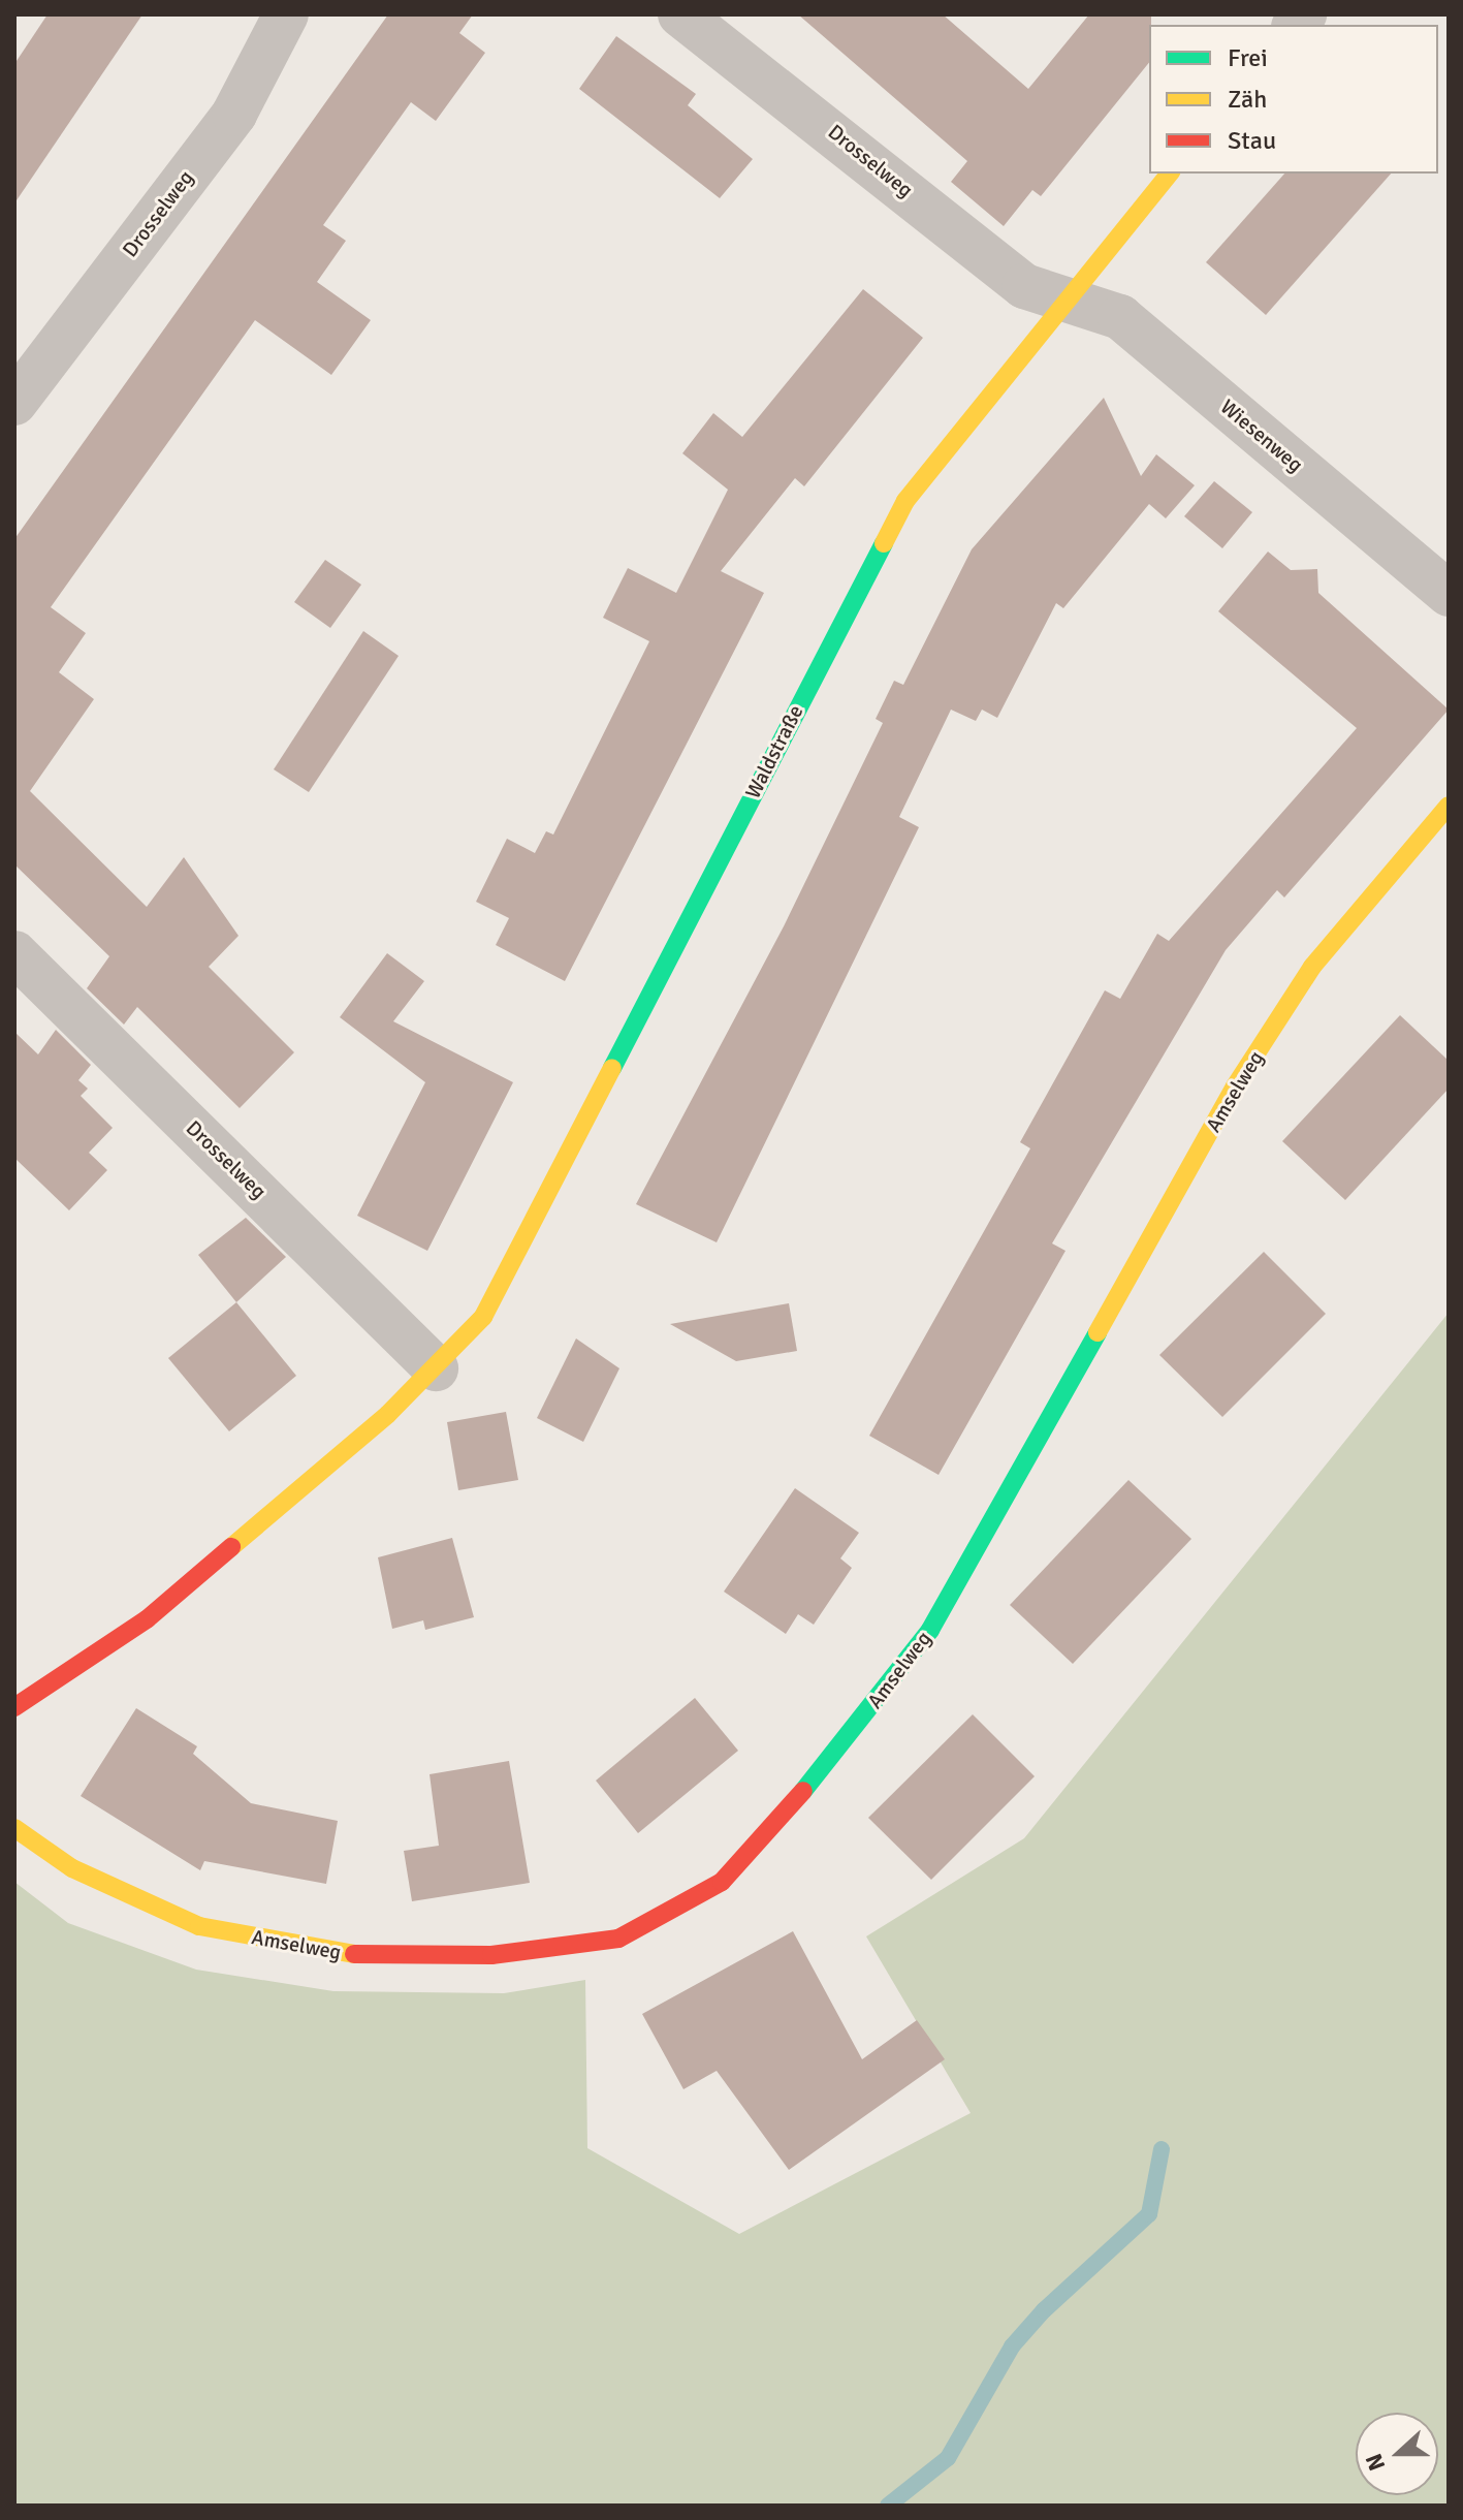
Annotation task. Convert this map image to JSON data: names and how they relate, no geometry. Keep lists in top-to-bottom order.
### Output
{
  "streets": {
    "street": [
      "Drosselweg",
      "Wiesenweg",
      "Waldstraße",
      "Amselweg"
    ]
  },
  "crossings": [
    ["Drosselweg", "Wiesenweg"],
    ["Drosselweg", "Waldstraße"],
    ["Wiesenweg", "Waldstraße"]
  ],
  "legend": ["Frei", "Zäh", "Stau"],
  "north": "left"
}
